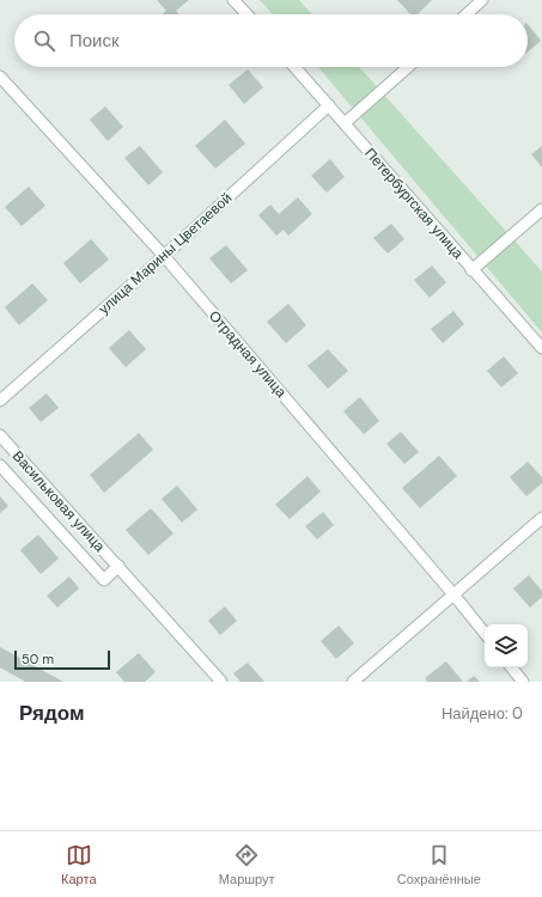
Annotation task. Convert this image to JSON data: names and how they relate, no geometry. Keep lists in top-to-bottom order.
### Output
{
  "streets": {
    "street": [
      "Петербургская улица",
      "улица Марины Цветаевой",
      "Отрадная улица",
      "Васильковая улица"
    ]
  },
  "crossings": [
    ["Петербургская улица", "улица Марины Цветаевой"],
    ["улица Марины Цветаевой", "Отрадная улица"]
  ],
  "scale_bar": "50 m",
  "page": {
    "search": "Поиск",
    "scale": "50 m",
    "heading": ["Рядом", "Найдено: 0"],
    "nav": ["Карта", "Маршрут", "Сохранённые"]
  }
}
